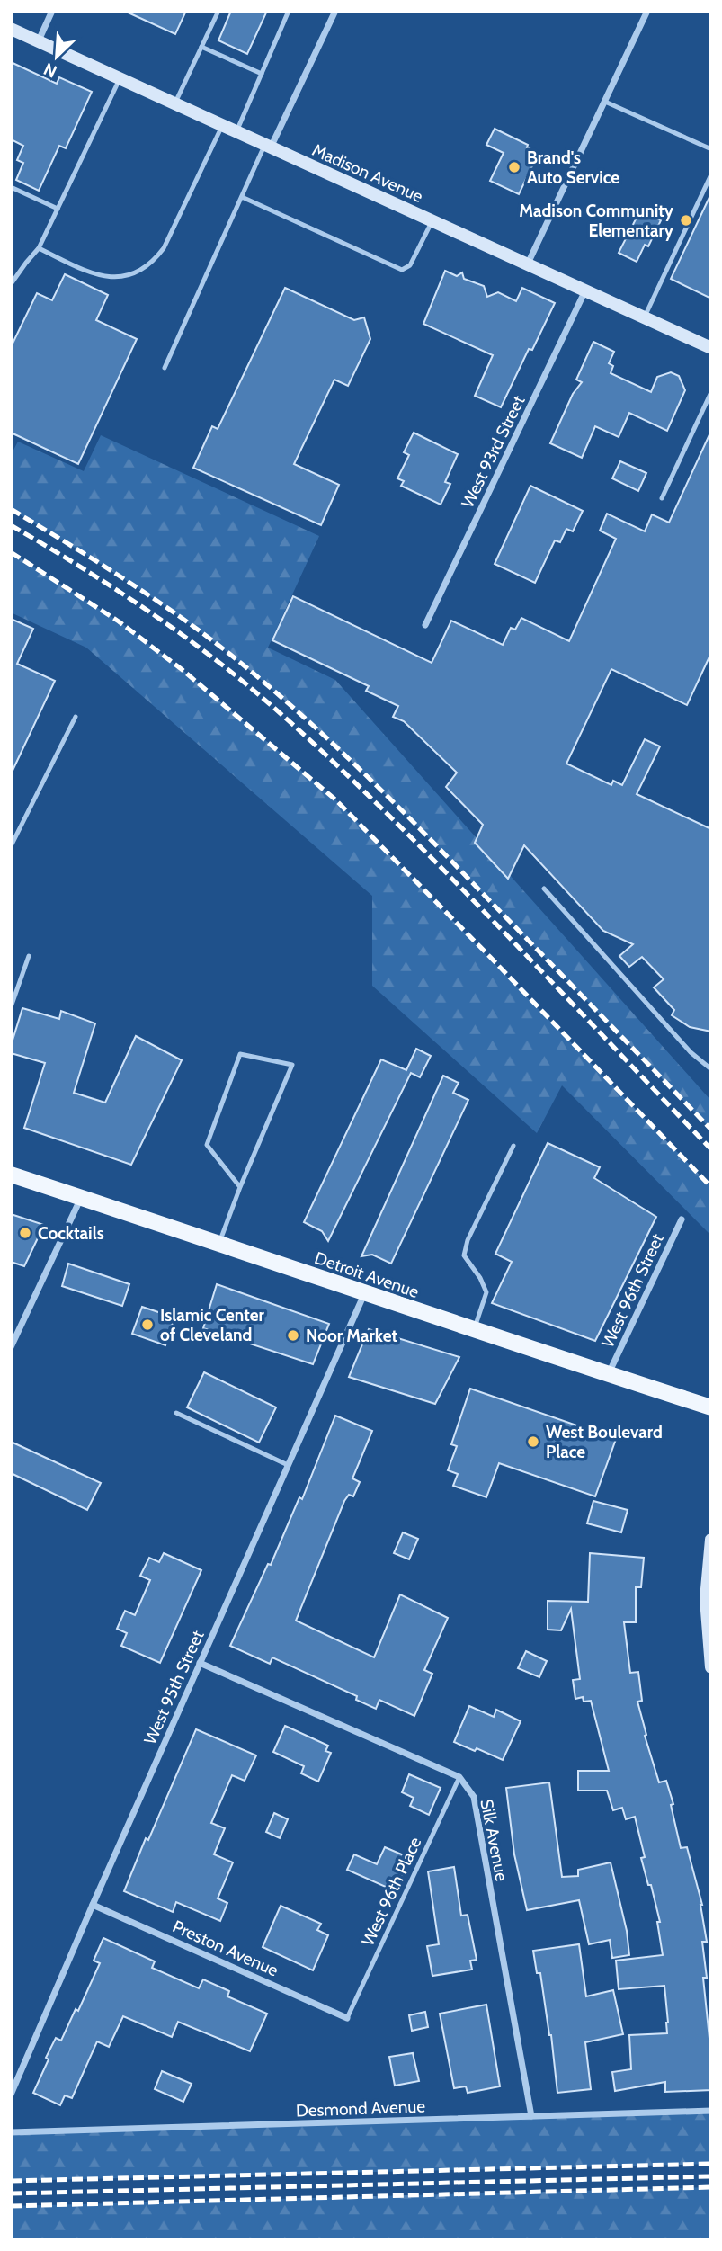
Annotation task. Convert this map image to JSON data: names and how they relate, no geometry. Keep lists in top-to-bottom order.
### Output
{
  "streets": {
    "main road": ["Detroit Avenue"],
    "street": [
      "Madison Avenue",
      "West 93rd Street",
      "West 96th Street",
      "West 95th Street",
      "Silk Avenue",
      "Preston Avenue",
      "Desmond Avenue"
    ],
    "lane": ["West 96th Place"]
  },
  "crossings": [
    ["Madison Avenue", "West 93rd Street"],
    ["Detroit Avenue", "West 96th Street"],
    ["Detroit Avenue", "West 95th Street"],
    ["West 95th Street", "Preston Avenue"],
    ["Silk Avenue", "West 96th Place"],
    ["Silk Avenue", "Desmond Avenue"],
    ["West 96th Place", "Preston Avenue"]
  ],
  "places": [
    "Brand's Auto Service",
    "Madison Community Elementary",
    "Cocktails",
    "Islamic Center of Cleveland",
    "Noor Market",
    "West Boulevard Place"
  ],
  "north": "bottom left"
}
